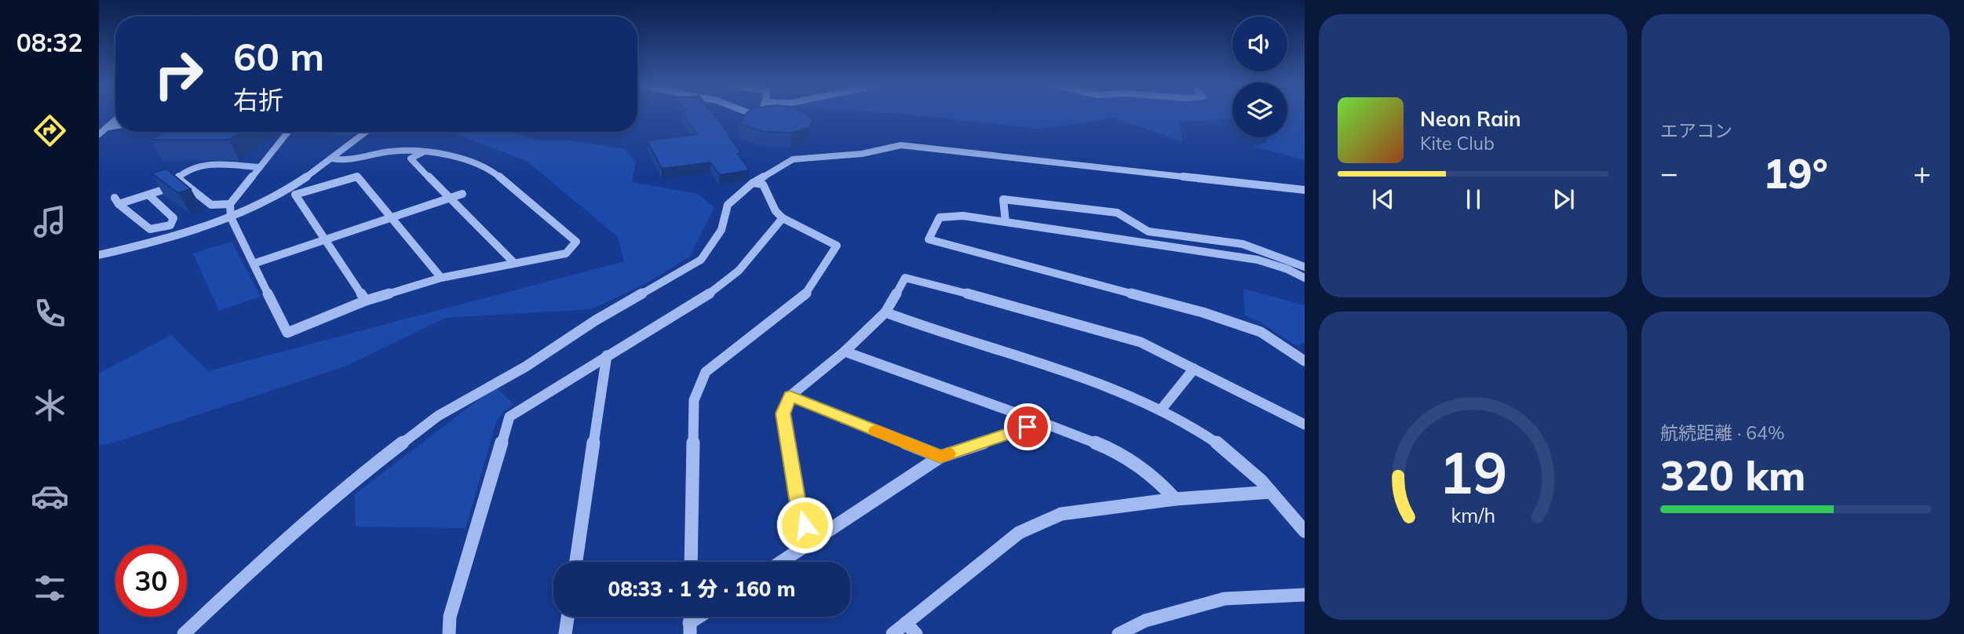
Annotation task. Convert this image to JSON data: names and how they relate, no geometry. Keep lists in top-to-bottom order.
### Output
{
  "page": {
    "tabs": "08:32",
    "tile": [
      "エアコン",
      ["航続距離 · 64%", "320 km"]
    ],
    "turn": ["60 m", "右折"],
    "song": ["Neon Rain", "Kite Club"],
    "heat": ["−", "19°", "+"],
    "limit": "30",
    "trip": "08:33 · 1 分 · 160 m",
    "gauge": ["19", "km/h"]
  }
}
